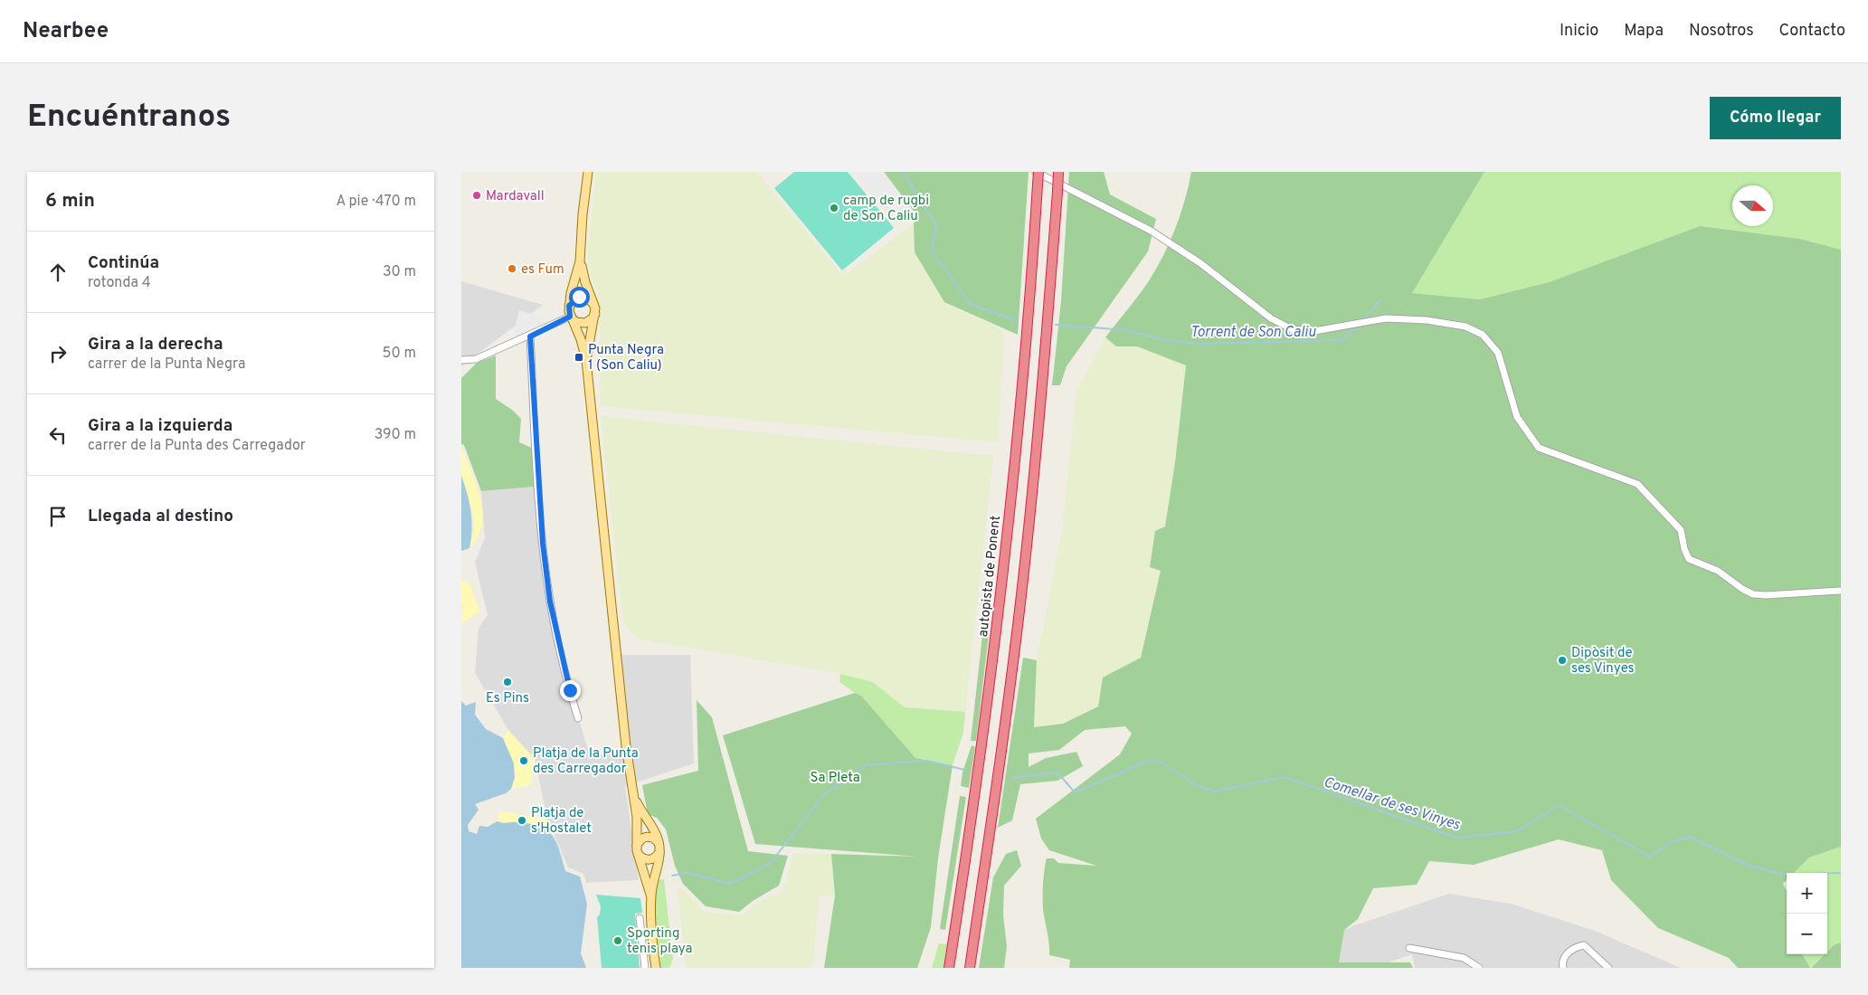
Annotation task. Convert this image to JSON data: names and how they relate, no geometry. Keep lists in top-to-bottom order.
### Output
{
  "streets": {
    "highway": ["autopista de Ponent"]
  },
  "water": ["Torrent de Son Caliu", "Comellar de ses Vinyes"],
  "parks": ["Sa Pleta"],
  "places": {
    "other": [
      "Mardavall",
      "camp de rugbi de Son Caliu",
      "es Fum",
      "Dipòsit de ses Vinyes",
      "Es Pins",
      "Platja de la Punta des Carregador",
      "Platja de s'Hostalet",
      "Sporting tenis playa"
    ],
    "transit": ["Punta Negra 1 (Son Caliu)"]
  },
  "north": "right",
  "page": {
    "header": "Nearbee",
    "nav": [
      "Inicio",
      "Mapa",
      "Nosotros",
      "Contacto"
    ],
    "buttons": "Cómo llegar",
    "title": "Encuéntranos",
    "heading": ["6 min", "A pie · 470 m"],
    "list": [
      ["Continúa", "rotonda 4", "30 m"],
      ["Gira a la derecha", "carrer de la Punta Negra", "50 m"],
      ["Gira a la izquierda", "carrer de la Punta des Carregador", "390 m"],
      "Llegada al destino"
    ],
    "map_buttons": ["+", "−"]
  }
}
